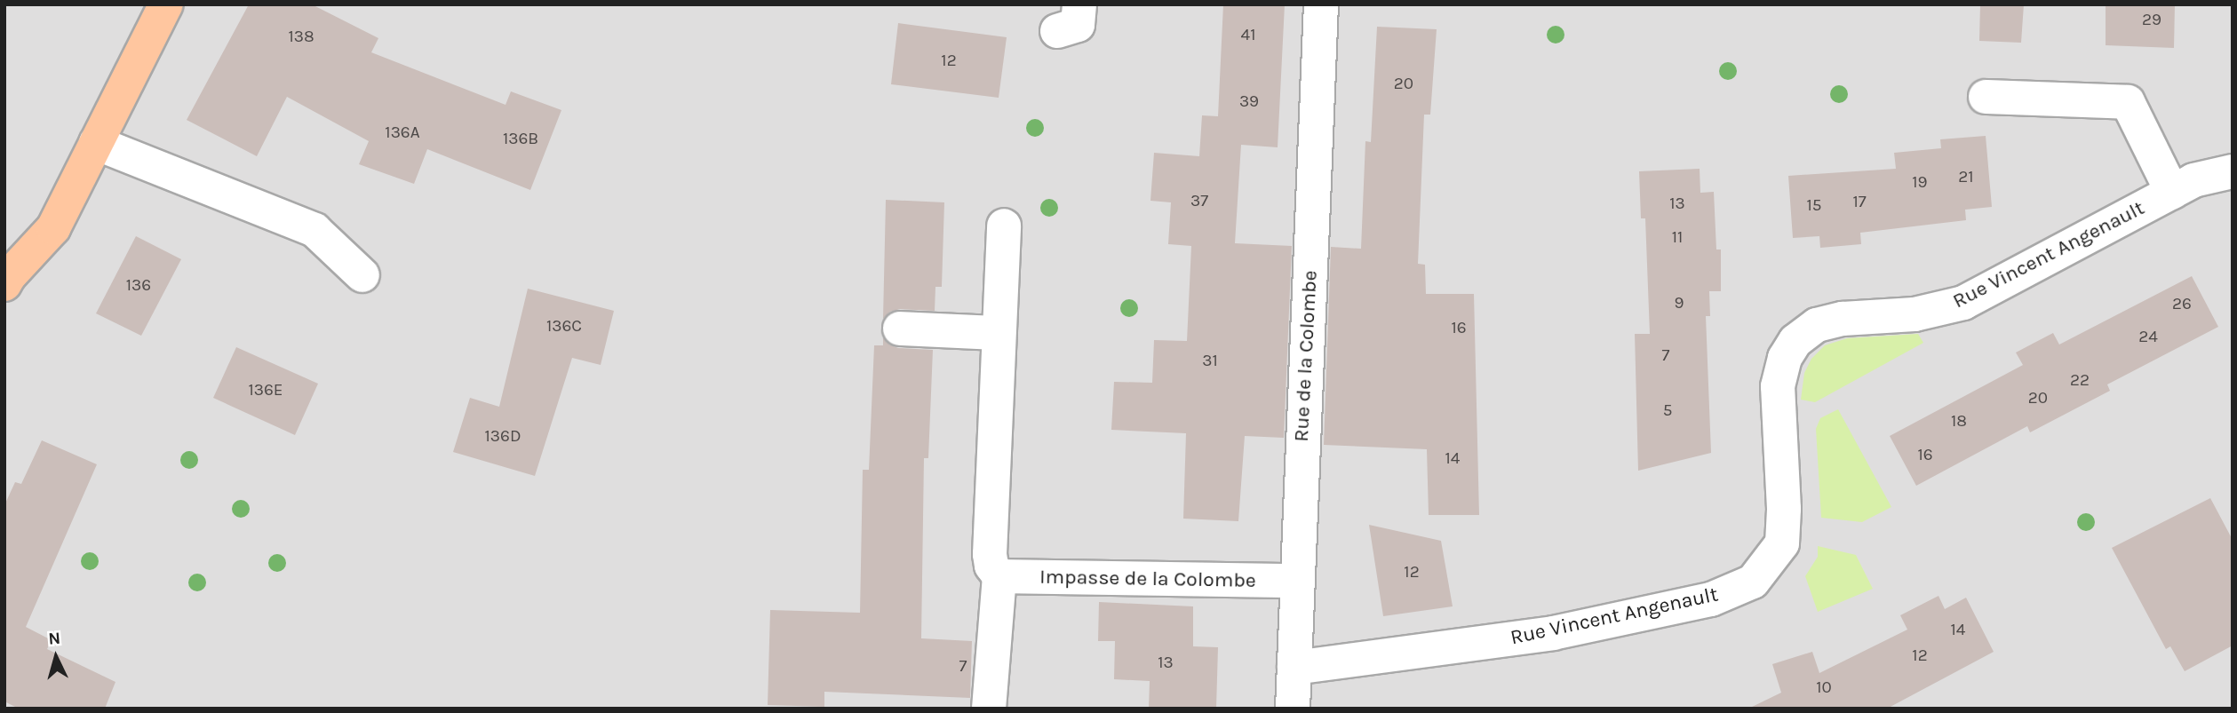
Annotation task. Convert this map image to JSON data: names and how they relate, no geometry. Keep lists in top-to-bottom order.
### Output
{
  "streets": {
    "street": ["Rue Vincent Angenault", "Rue de la Colombe", "Impasse de la Colombe"]
  },
  "crossings": [
    ["Rue Vincent Angenault", "Rue de la Colombe"],
    ["Rue de la Colombe", "Impasse de la Colombe"]
  ],
  "house_numbers": [
    "29",
    "41",
    "138",
    "12",
    "20",
    "39",
    "136A",
    "136B",
    "21",
    "19",
    "37",
    "17",
    "13",
    "15",
    "11",
    "136",
    "9",
    "26",
    "136C",
    "16",
    "24",
    "7",
    "31",
    "22",
    "136E",
    "20",
    "5",
    "18",
    "136D",
    "16",
    "14",
    "12",
    "14",
    "12",
    "13",
    "7",
    "10"
  ],
  "north": "top"
}
